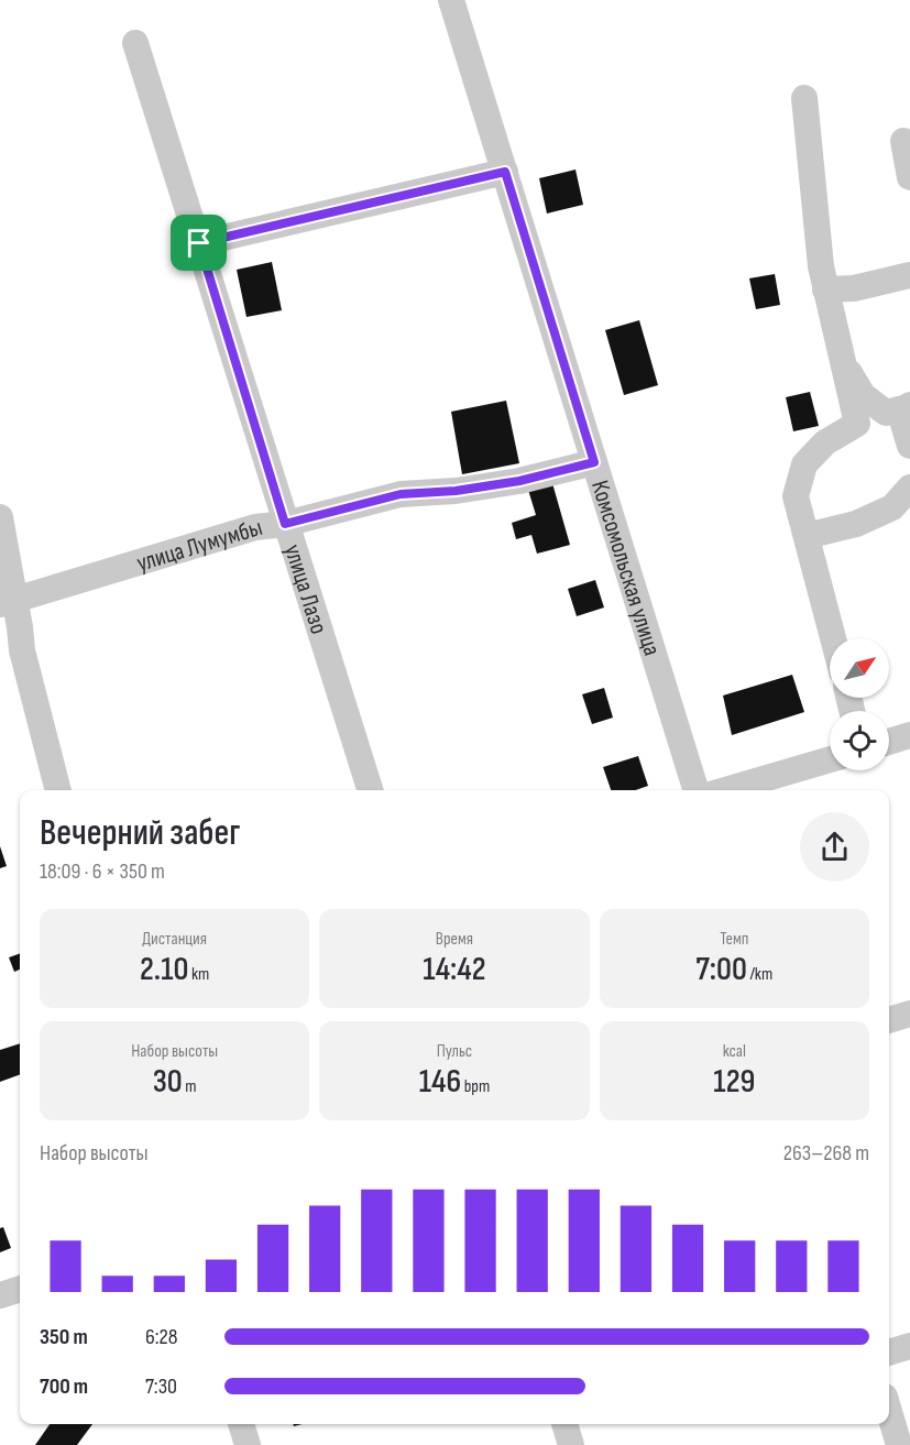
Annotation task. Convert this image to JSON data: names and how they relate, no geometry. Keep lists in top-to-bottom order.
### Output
{
  "streets": {
    "street": ["улица Лумумбы", "Комсомольская улица", "улица Лазо"]
  },
  "crossings": [
    ["улица Лумумбы", "Комсомольская улица"],
    ["улица Лумумбы", "улица Лазо"]
  ],
  "north": "top right",
  "page": {
    "heading": ["Вечерний забег", "18:09 · 6 × 350 m"],
    "stats": [
      ["Дистанция", "2.10 km"],
      ["Время", "14:42"],
      ["Темп", "7:00 /km"],
      ["Набор высоты", "30 m"],
      ["Пульс", "146 bpm"],
      ["kcal", "129"]
    ],
    "chart": ["Набор высоты", "263–268 m"],
    "list": [
      {
        "name": "350 m",
        "note": "6:28"
      },
      {
        "name": "700 m",
        "note": "7:30"
      }
    ]
  }
}
